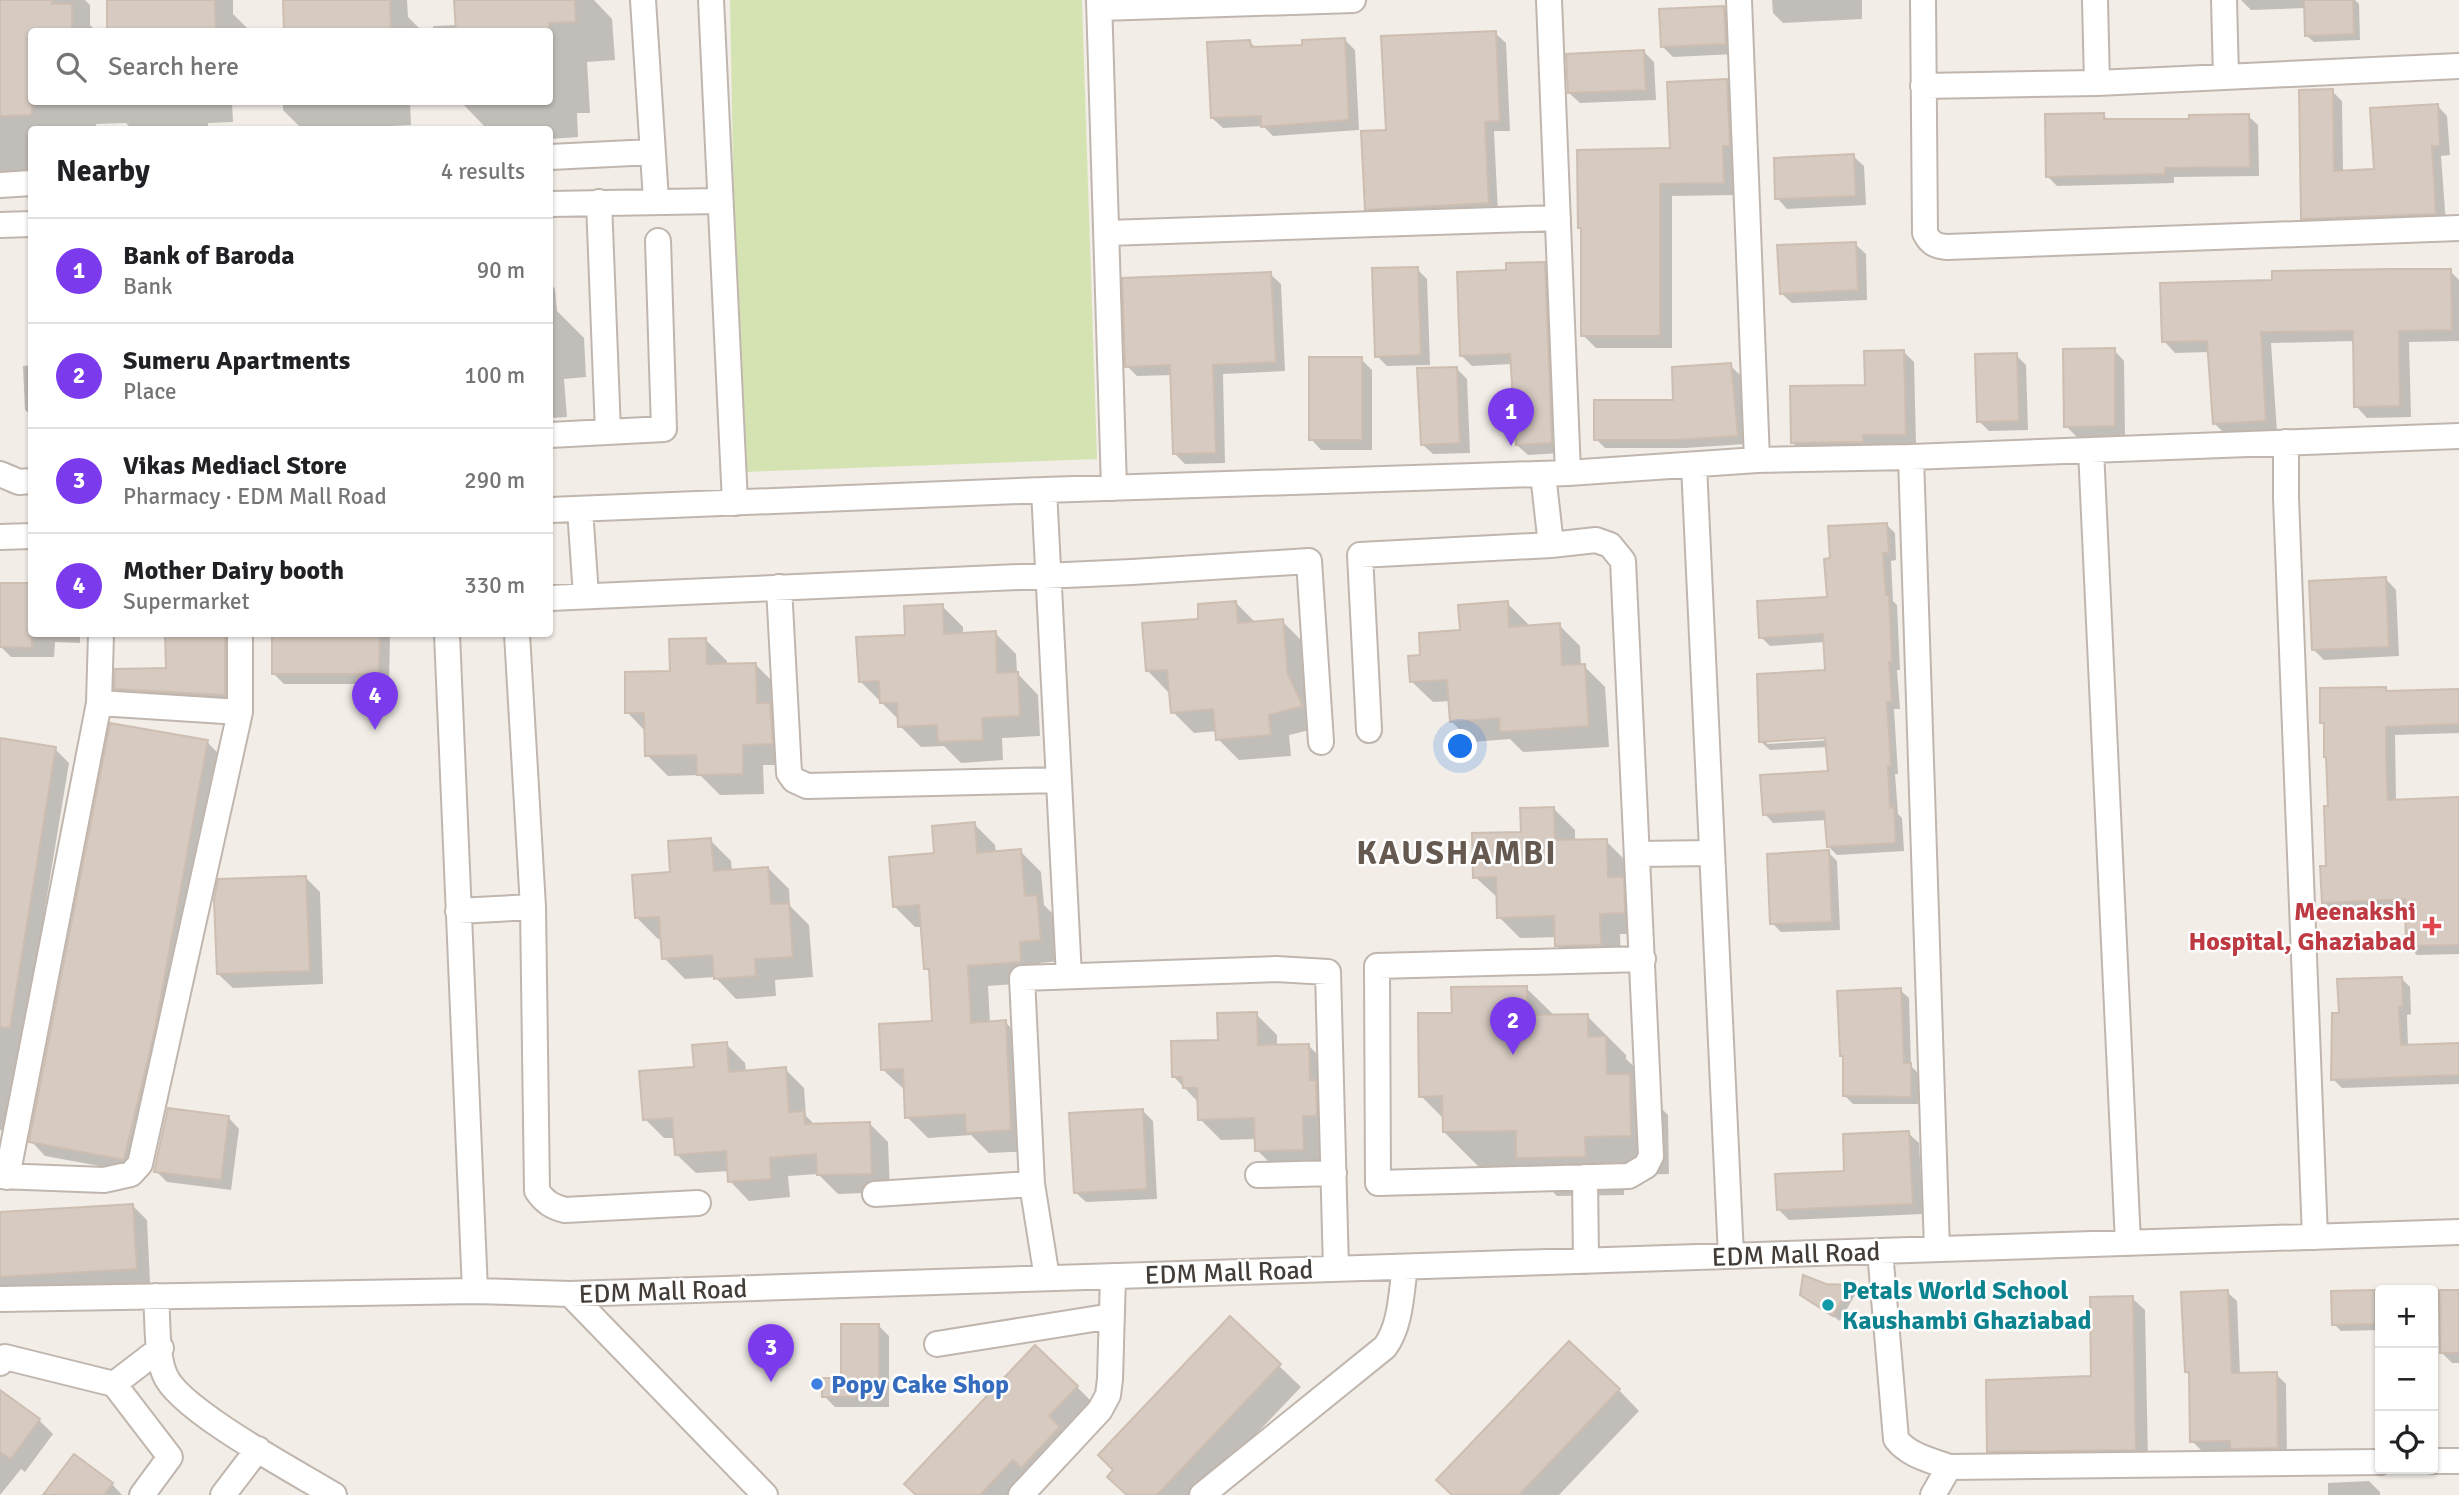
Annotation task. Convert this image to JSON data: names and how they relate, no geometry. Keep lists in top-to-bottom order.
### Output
{
  "streets": {
    "street": ["EDM Mall Road"]
  },
  "districts": ["KAUSHAMBI"],
  "places": {
    "health": ["Meenakshi Hospital, Ghaziabad"],
    "other": ["Petals World School Kaushambi Ghaziabad", "Popy Cake Shop"]
  },
  "page": {
    "search": "Search here",
    "heading": ["Nearby", "4 results"],
    "list": [
      {
        "mark": "1",
        "name": "Bank of Baroda",
        "note": "Bank",
        "value": "90 m"
      },
      {
        "mark": "2",
        "name": "Sumeru Apartments",
        "note": "Place",
        "value": "100 m"
      },
      {
        "mark": "3",
        "name": "Vikas Mediacl Store",
        "note": "Pharmacy · EDM Mall Road",
        "value": "290 m"
      },
      {
        "mark": "4",
        "name": "Mother Dairy booth",
        "note": "Supermarket",
        "value": "330 m"
      }
    ],
    "pins": [
      "1",
      "4",
      "2",
      "3"
    ],
    "map_buttons": ["+", "−"]
  }
}
